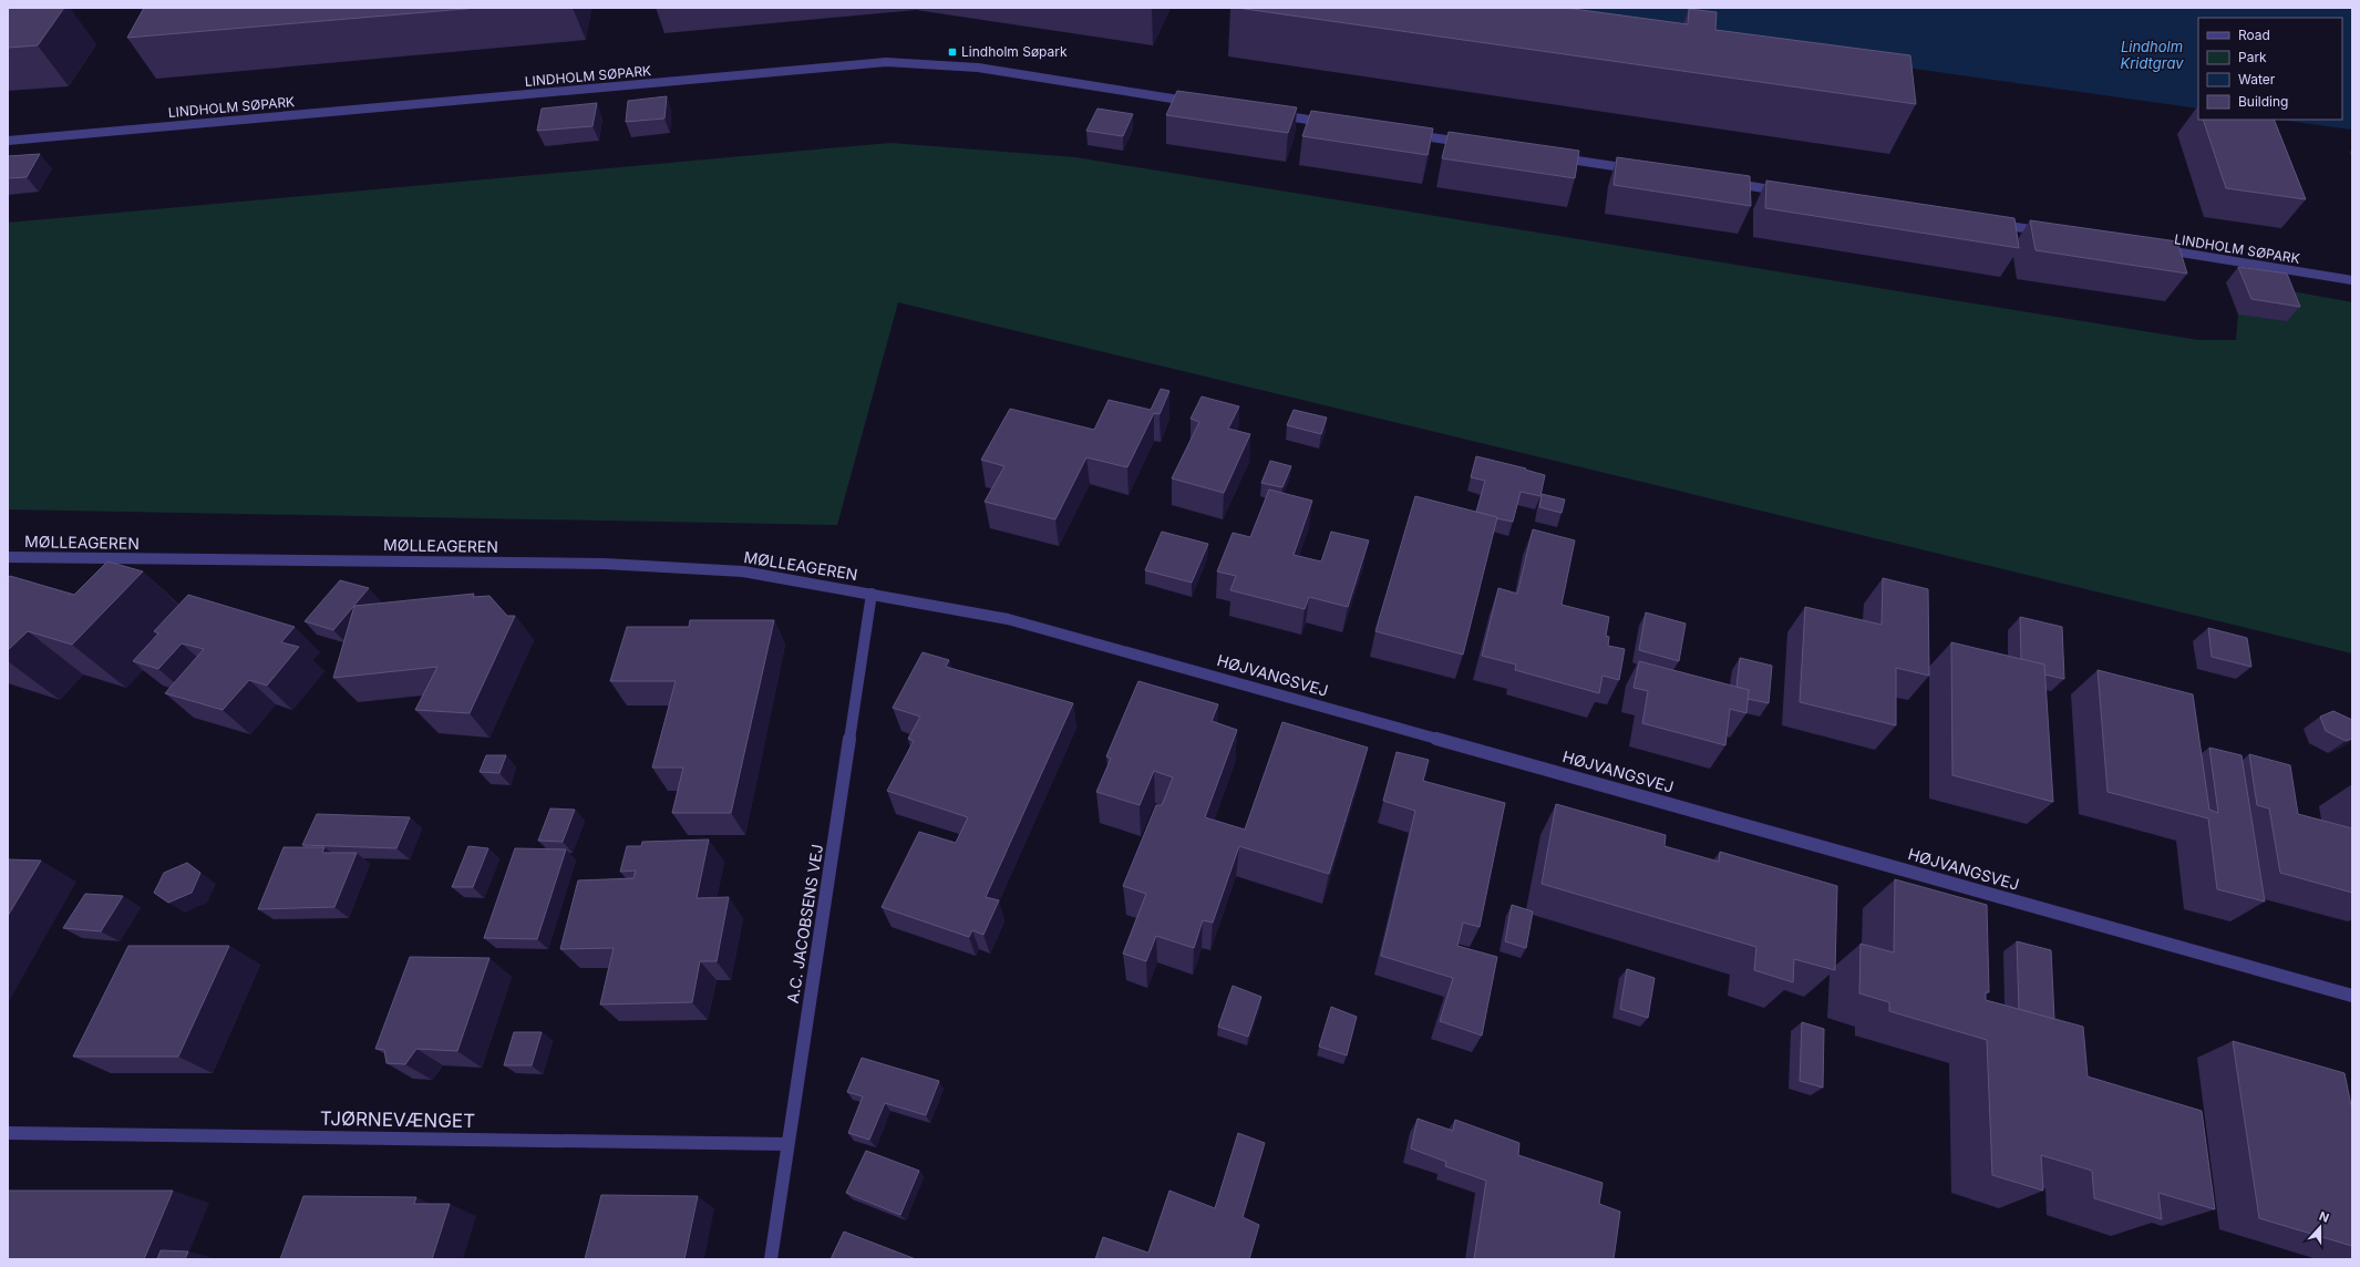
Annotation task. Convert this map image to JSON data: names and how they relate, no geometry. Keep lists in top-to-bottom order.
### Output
{
  "streets": {
    "street": [
      "LINDHOLM SØPARK",
      "MØLLEAGEREN",
      "HØJVANGSVEJ",
      "A.C. JACOBSENS VEJ",
      "TJØRNEVÆNGET"
    ]
  },
  "crossings": [
    ["MØLLEAGEREN", "HØJVANGSVEJ"],
    ["MØLLEAGEREN", "A.C. JACOBSENS VEJ"],
    ["HØJVANGSVEJ", "A.C. JACOBSENS VEJ"],
    ["A.C. JACOBSENS VEJ", "TJØRNEVÆNGET"]
  ],
  "water": ["Lindholm Kridtgrav"],
  "places": {
    "transit": ["Lindholm Søpark"]
  },
  "legend": [
    "Road",
    "Park",
    "Water",
    "Building"
  ],
  "north": "top"
}
